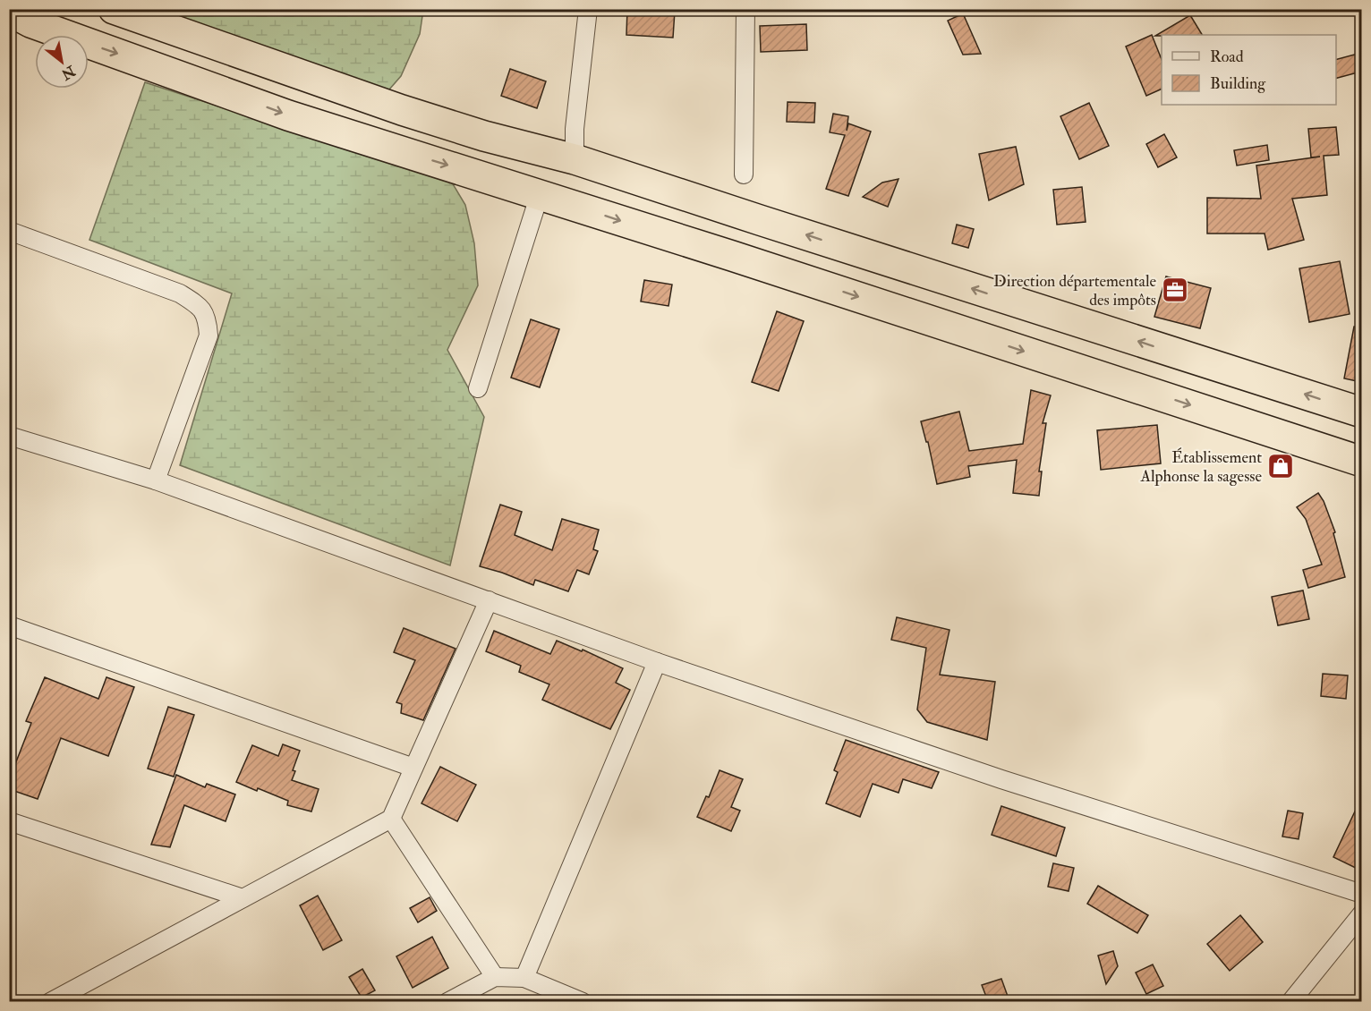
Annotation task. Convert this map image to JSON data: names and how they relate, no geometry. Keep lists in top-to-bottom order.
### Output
{
  "places": {
    "office": ["Direction départementale des impôts"],
    "shop": ["Établissement Alphonse la sagesse"]
  },
  "legend": ["Road", "Building"],
  "north": "bottom right"
}
